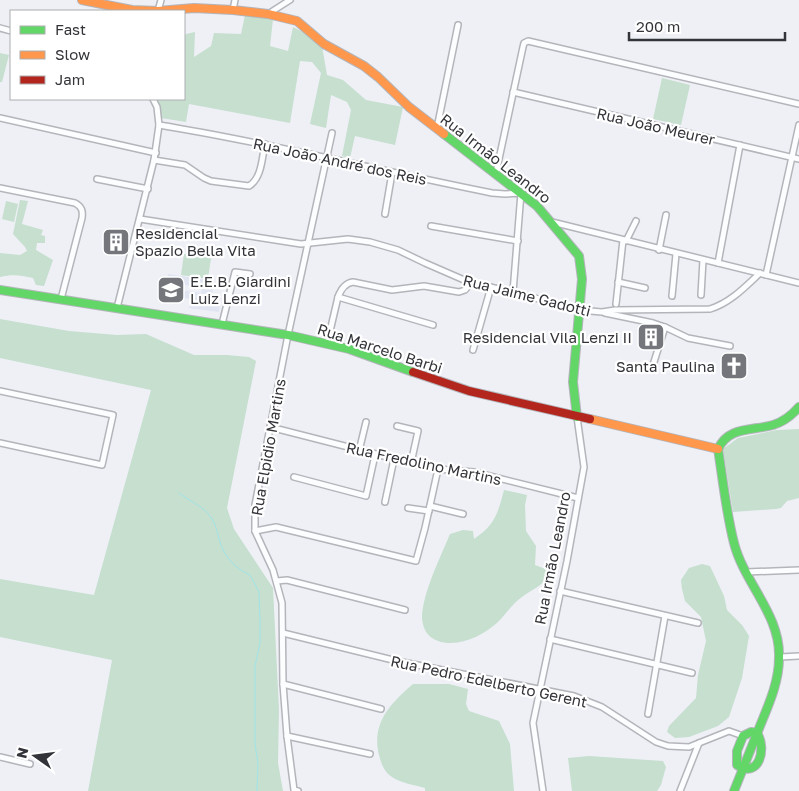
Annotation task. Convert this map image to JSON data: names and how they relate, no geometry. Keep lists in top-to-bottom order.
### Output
{
  "streets": {
    "street": [
      "Rua João Meurer",
      "Rua Irmão Leandro",
      "Rua João André dos Reis",
      "Rua Jaime Gadotti",
      "Rua Marcelo Barbi",
      "Rua Elpidio Martins",
      "Rua Fredolino Martins",
      "Rua Pedro Edelberto Gerent"
    ]
  },
  "crossings": [
    ["Rua Irmão Leandro", "Rua João André dos Reis"],
    ["Rua Irmão Leandro", "Rua Jaime Gadotti"],
    ["Rua Irmão Leandro", "Rua Marcelo Barbi"],
    ["Rua Irmão Leandro", "Rua Fredolino Martins"],
    ["Rua Irmão Leandro", "Rua Pedro Edelberto Gerent"],
    ["Rua João André dos Reis", "Rua Elpidio Martins"],
    ["Rua Jaime Gadotti", "Rua Elpidio Martins"],
    ["Rua Marcelo Barbi", "Rua Elpidio Martins"],
    ["Rua Elpidio Martins", "Rua Fredolino Martins"],
    ["Rua Elpidio Martins", "Rua Pedro Edelberto Gerent"]
  ],
  "places": {
    "building": ["Residencial Spazio Bella Vita", "Residencial Vila Lenzi II"],
    "school or university": ["E.E.B. Giardini Luiz Lenzi"],
    "church": ["Santa Paulina"]
  },
  "legend": ["Fast", "Slow", "Jam"],
  "scale_bar": "200 m",
  "north": "left"
}
